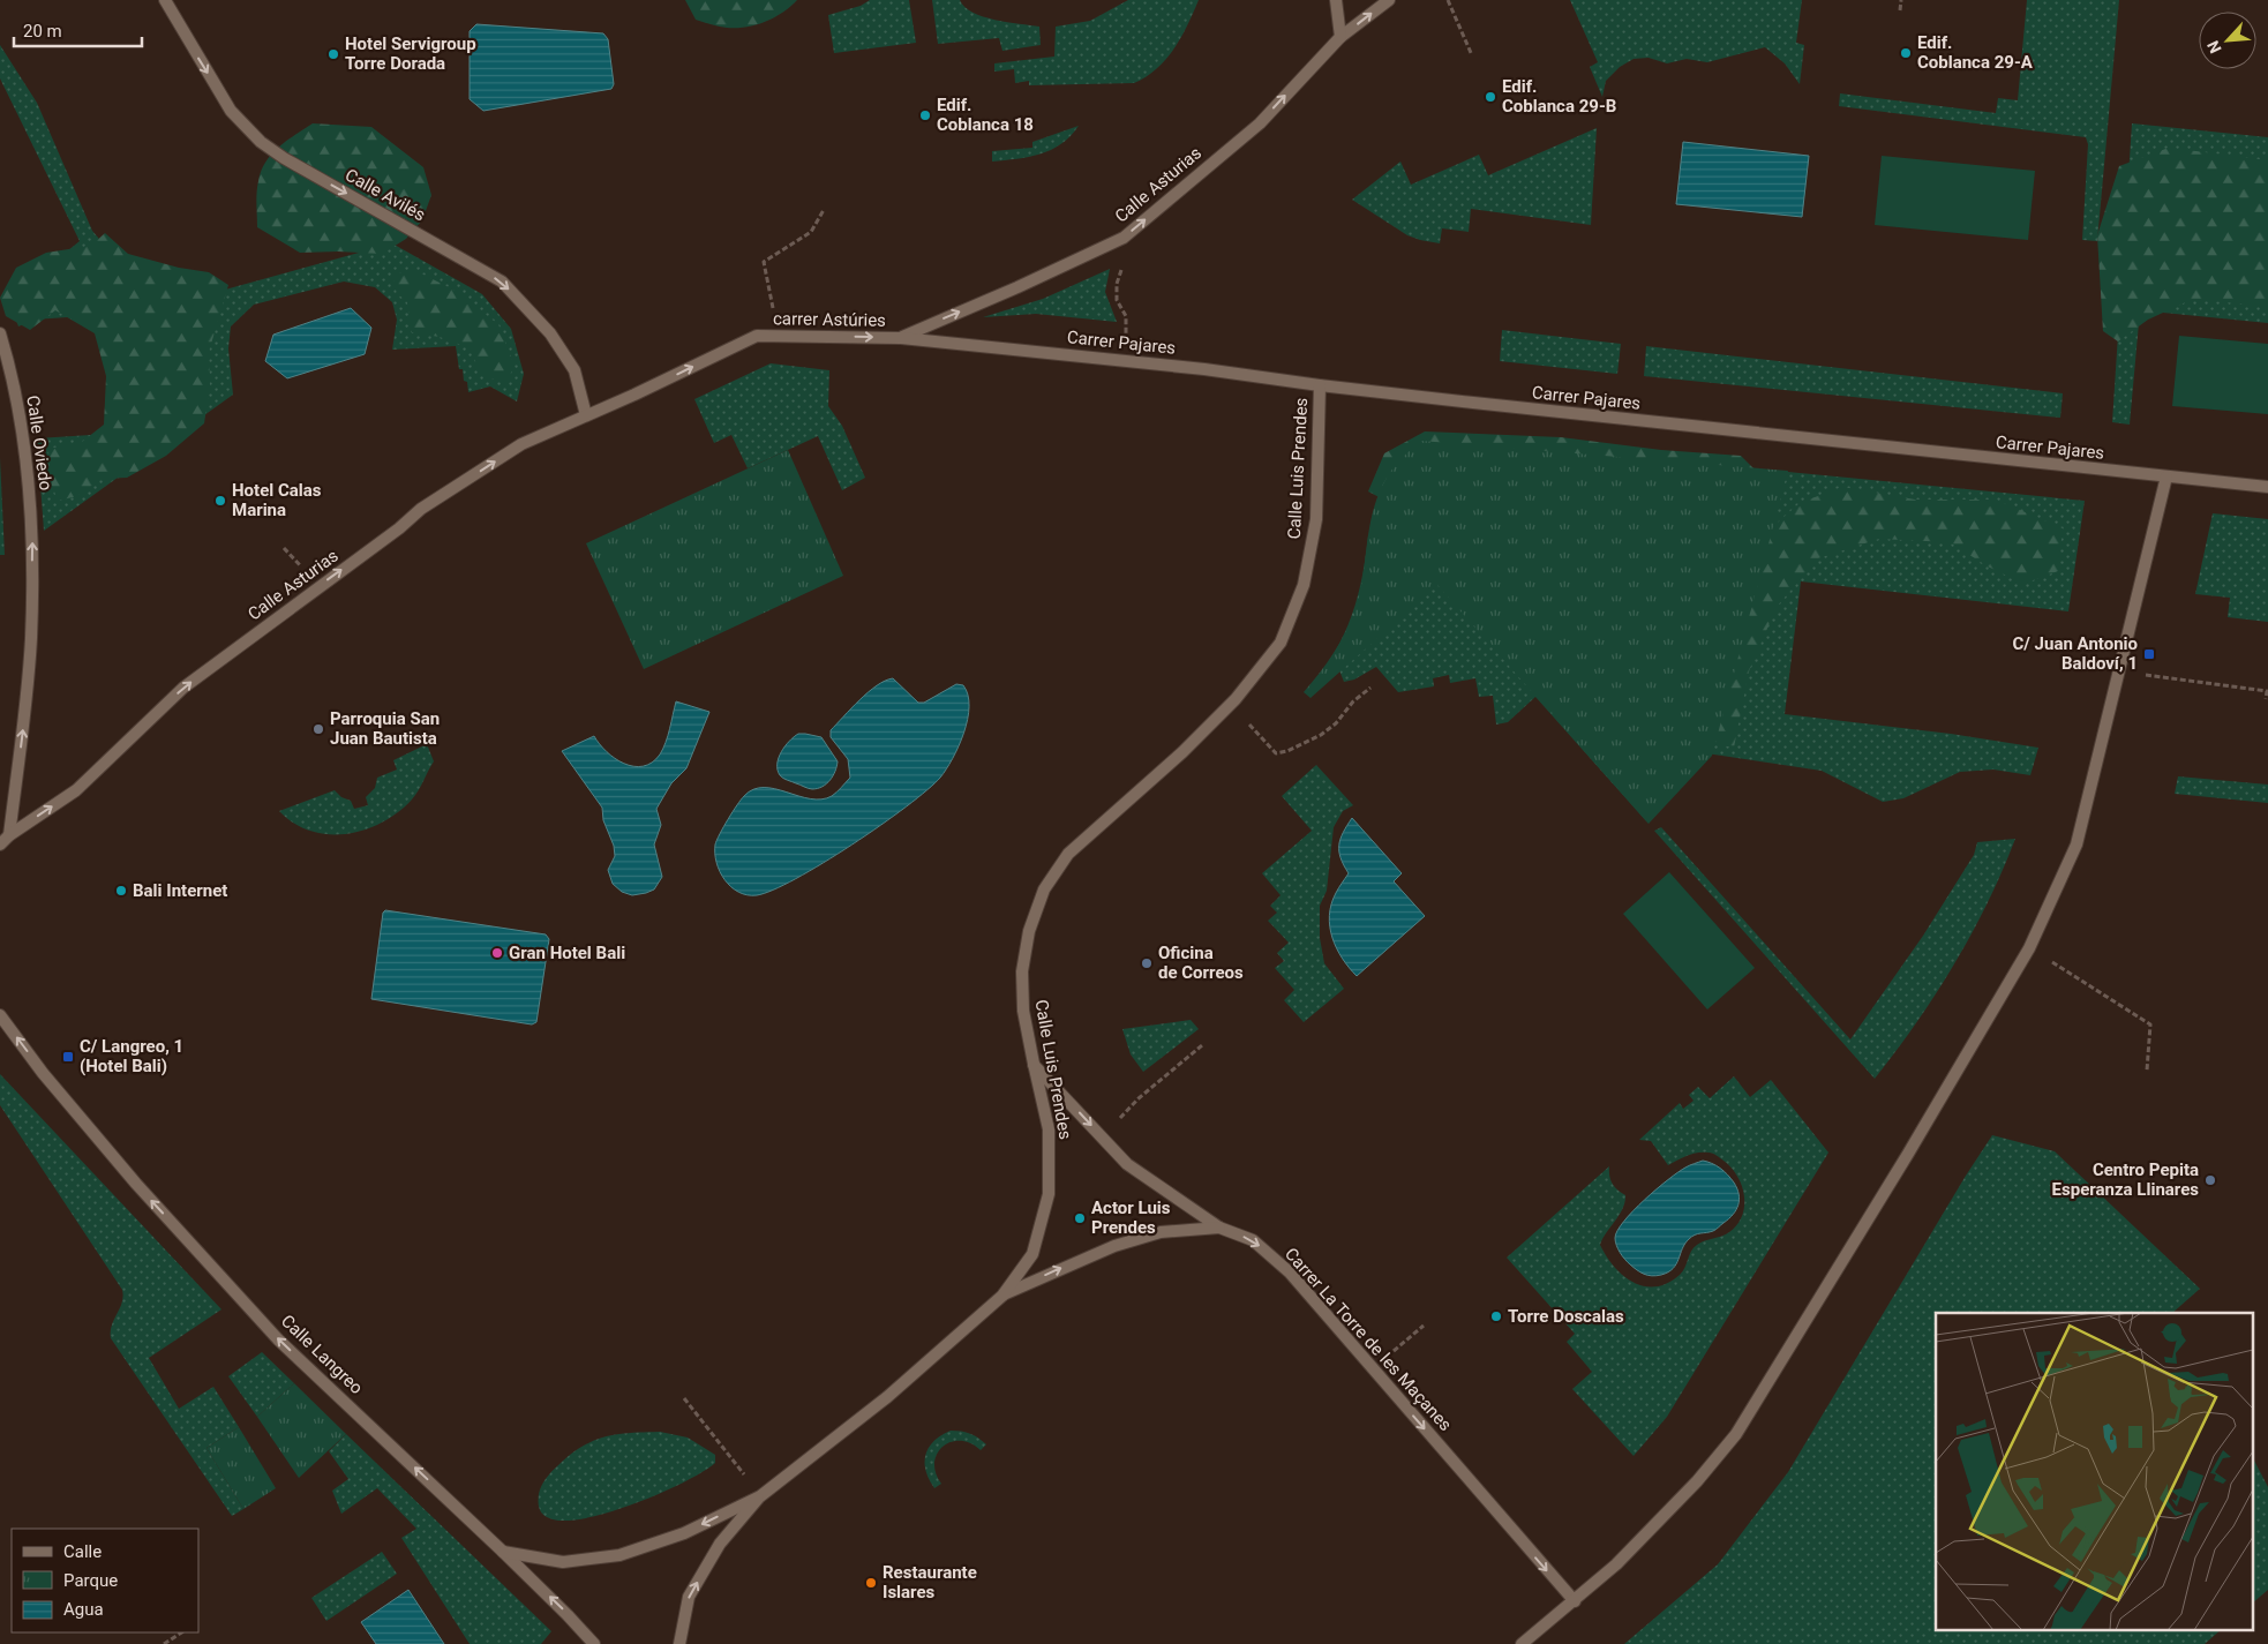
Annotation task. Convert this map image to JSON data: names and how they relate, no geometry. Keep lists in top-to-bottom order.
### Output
{
  "streets": {
    "street": [
      "Calle Asturias",
      "Calle Avilés",
      "carrer Astúries",
      "Carrer Pajares",
      "Calle Oviedo",
      "Calle Luis Prendes",
      "Carrer La Torre de les Maçanes",
      "Calle Langreo"
    ]
  },
  "crossings": [
    ["Calle Asturias", "Calle Avilés"],
    ["Calle Asturias", "carrer Astúries"],
    ["Calle Asturias", "Carrer Pajares"],
    ["Calle Asturias", "Calle Oviedo"],
    ["carrer Astúries", "Carrer Pajares"],
    ["Carrer Pajares", "Calle Luis Prendes"],
    ["Calle Luis Prendes", "Carrer La Torre de les Maçanes"]
  ],
  "one_way": [
    "Calle Asturias",
    "Calle Avilés",
    "carrer Astúries",
    "Calle Oviedo",
    "Carrer La Torre de les Maçanes",
    "Calle Langreo"
  ],
  "places": {
    "other": [
      "Edif. Coblanca 29-A",
      "Hotel Servigroup Torre Dorada",
      "Edif. Coblanca 29-B",
      "Edif. Coblanca 18",
      "Hotel Calas Marina",
      "Parroquia San Juan Bautista",
      "Bali Internet",
      "Gran Hotel Bali",
      "Oficina de Correos",
      "Centro Pepita Esperanza Llinares",
      "Actor Luis Prendes",
      "Torre Doscalas",
      "Restaurante Islares"
    ],
    "transit": ["C/ Juan Antonio Baldoví, 1", "C/ Langreo, 1 (Hotel Bali)"]
  },
  "legend": ["Calle", "Parque", "Agua"],
  "scale_bar": "20 m",
  "north": "bottom left"
}
